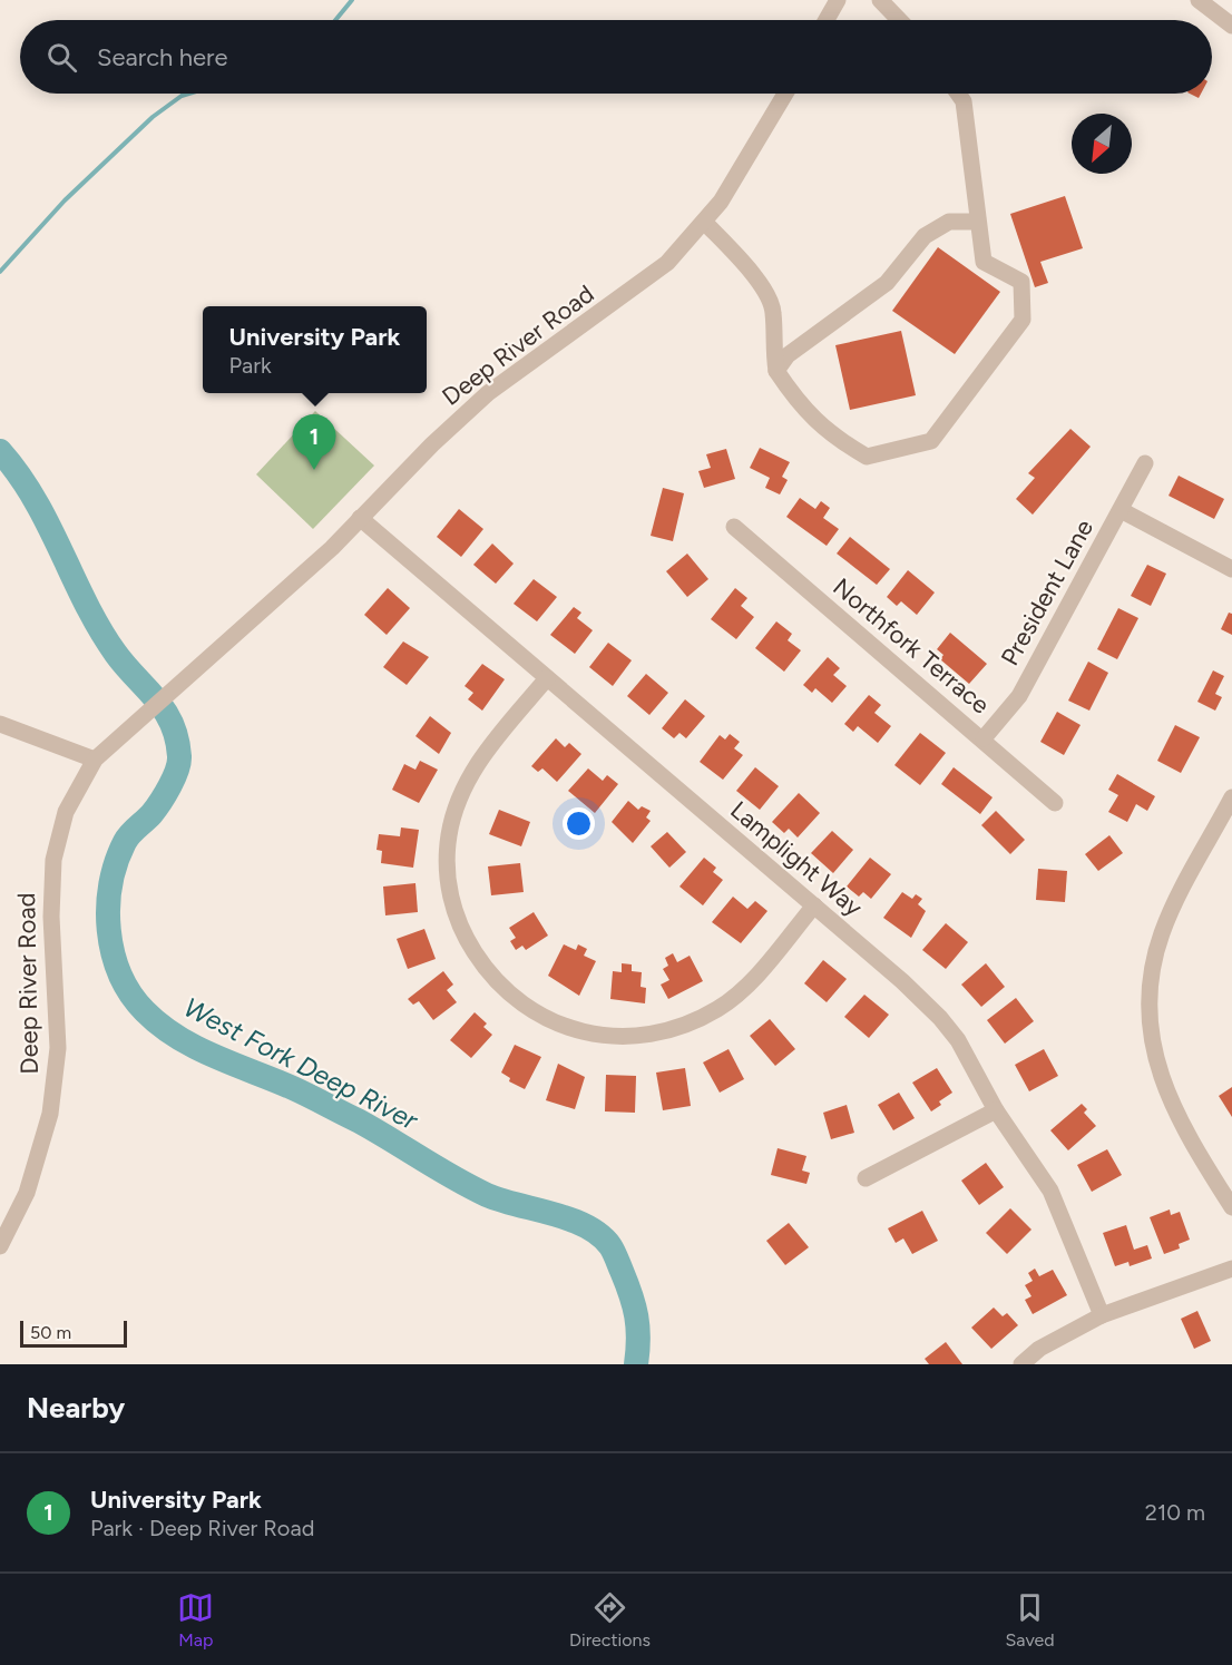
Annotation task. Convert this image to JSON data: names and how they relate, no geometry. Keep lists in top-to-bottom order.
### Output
{
  "streets": {
    "street": [
      "Deep River Road",
      "President Lane",
      "Northfork Terrace",
      "Lamplight Way"
    ]
  },
  "crossings": [
    ["Deep River Road", "Lamplight Way"],
    ["President Lane", "Northfork Terrace"]
  ],
  "water": ["West Fork Deep River"],
  "scale_bar": "50 m",
  "north": "bottom left",
  "page": {
    "search": "Search here",
    "popup": ["University Park", "Park"],
    "pins": "1",
    "scale": "50 m",
    "heading": "Nearby",
    "list": [
      {
        "mark": "1",
        "name": "University Park",
        "note": "Park · Deep River Road",
        "value": "210 m"
      }
    ],
    "nav": ["Map", "Directions", "Saved"]
  }
}
